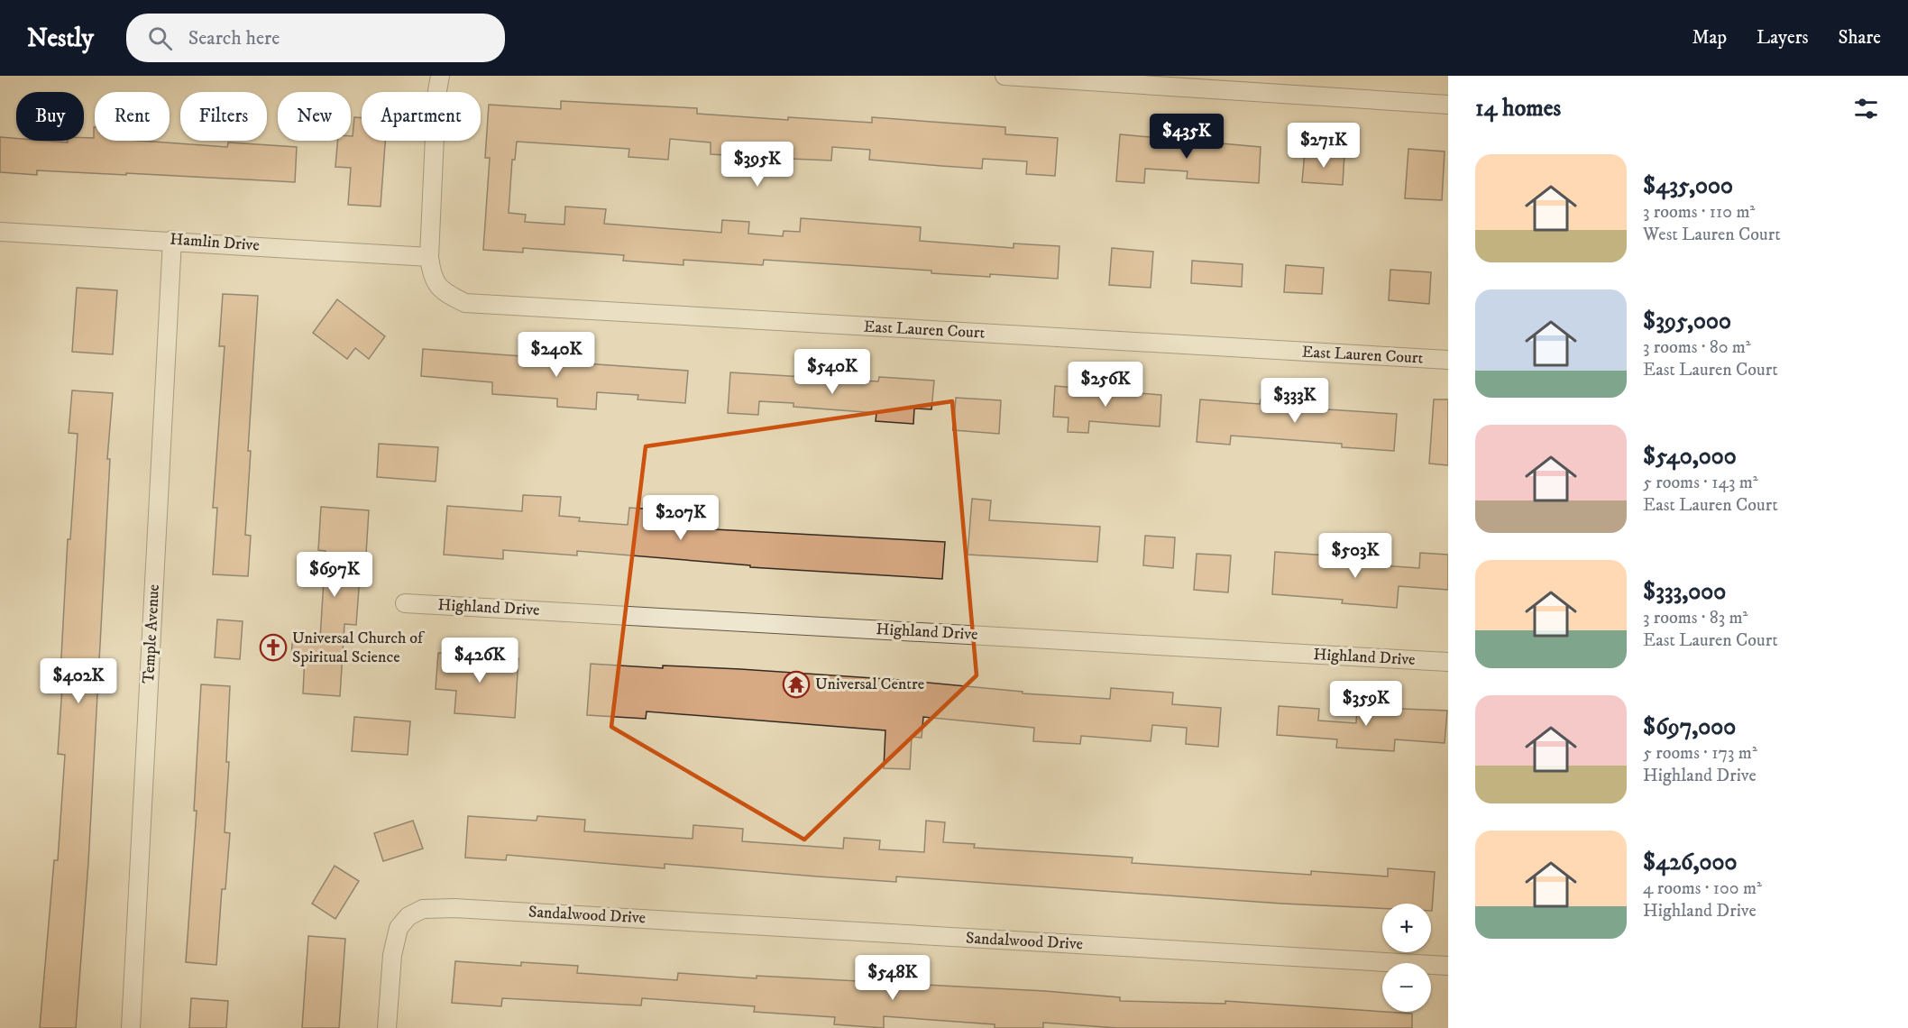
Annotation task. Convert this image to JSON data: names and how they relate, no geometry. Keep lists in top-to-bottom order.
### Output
{
  "streets": {
    "street": [
      "Hamlin Drive",
      "East Lauren Court",
      "Highland Drive",
      "Temple Avenue",
      "Sandalwood Drive"
    ]
  },
  "crossings": [
    ["Hamlin Drive", "East Lauren Court"],
    ["Hamlin Drive", "Temple Avenue"]
  ],
  "places": {
    "church": ["Universal Church of Spiritual Science"],
    "temple": ["Universal Centre"]
  },
  "page": {
    "header": "Nestly",
    "search": "Search here",
    "nav": ["Map", "Layers", "Share"],
    "heading": "14 homes",
    "chip": [
      "Buy",
      "Rent",
      "Filters",
      "New",
      "Apartment"
    ],
    "price": [
      "$435K",
      "$271K",
      "$395K",
      "$240K",
      "$540K",
      "$256K",
      "$333K",
      "$207K",
      "$503K",
      "$697K",
      "$426K",
      "$402K",
      "$359K",
      "$548K"
    ],
    "list": [
      {
        "name": "$435,000",
        "note": "3 rooms · 110 m² · West Lauren Court"
      },
      {
        "name": "$395,000",
        "note": "3 rooms · 80 m² · East Lauren Court"
      },
      {
        "name": "$540,000",
        "note": "5 rooms · 143 m² · East Lauren Court"
      },
      {
        "name": "$333,000",
        "note": "3 rooms · 83 m² · East Lauren Court"
      },
      {
        "name": "$697,000",
        "note": "5 rooms · 173 m² · Highland Drive"
      },
      {
        "name": "$426,000",
        "note": "4 rooms · 100 m² · Highland Drive"
      }
    ],
    "map_buttons": ["+", "−"]
  }
}
